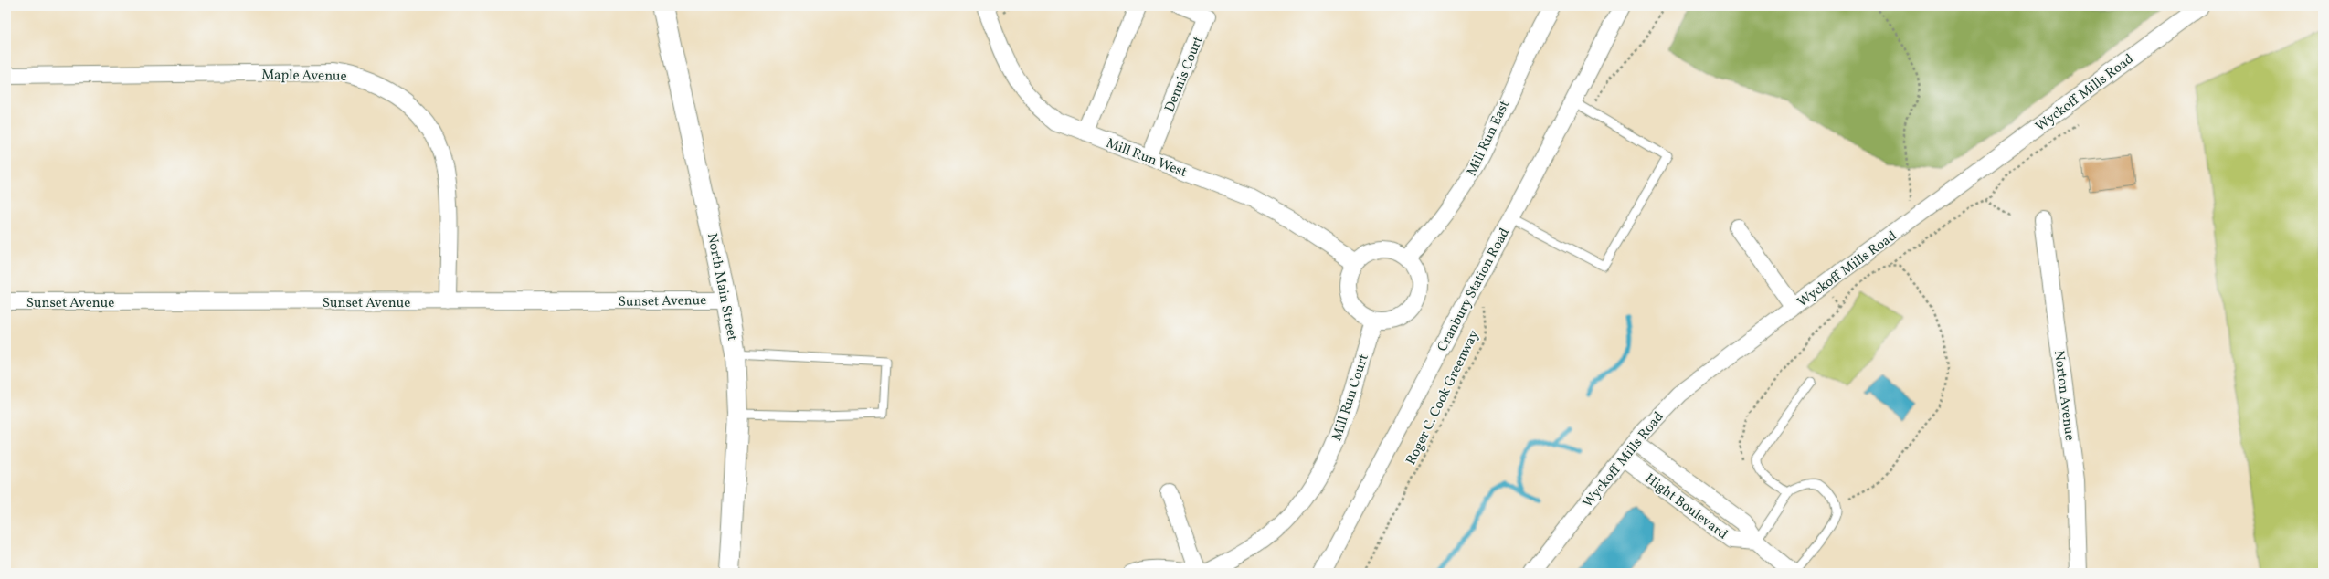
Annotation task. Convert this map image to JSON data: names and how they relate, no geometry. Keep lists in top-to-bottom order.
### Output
{
  "streets": {
    "street": [
      "Dennis Court",
      "Maple Avenue",
      "Wyckoff Mills Road",
      "Mill Run East",
      "Mill Run West",
      "North Main Street",
      "Cranbury Station Road",
      "Sunset Avenue",
      "Norton Avenue",
      "Mill Run Court",
      "Hight Boulevard"
    ],
    "path": ["Roger C. Cook Greenway"]
  },
  "crossings": [
    ["Dennis Court", "Mill Run West"],
    ["Maple Avenue", "Sunset Avenue"],
    ["Wyckoff Mills Road", "Hight Boulevard"],
    ["Mill Run East", "Mill Run West"],
    ["Mill Run East", "Mill Run Court"],
    ["Mill Run West", "Mill Run Court"],
    ["North Main Street", "Sunset Avenue"]
  ]
}
